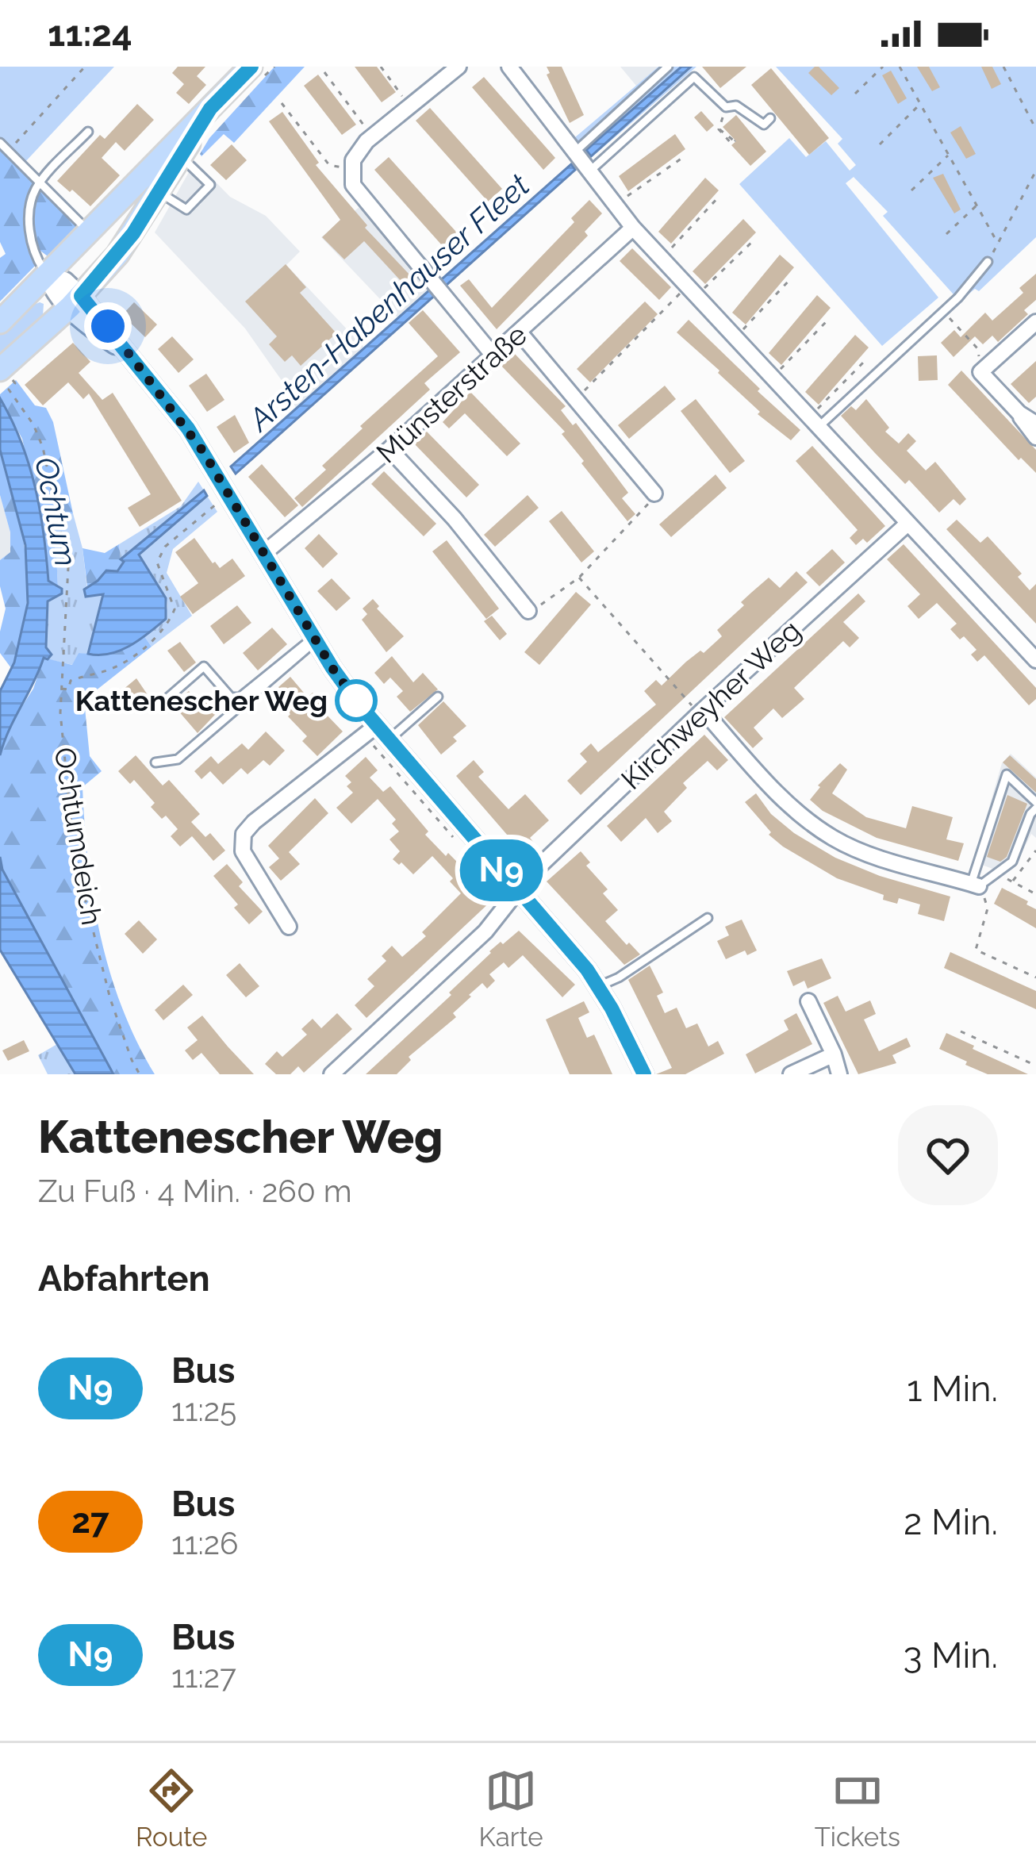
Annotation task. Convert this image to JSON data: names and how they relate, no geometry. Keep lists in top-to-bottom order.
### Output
{
  "streets": {
    "street": ["Münsterstraße", "Kirchweyher Weg"],
    "path": ["Ochtumdeich"]
  },
  "water": ["Arsten-Habenhauser Fleet", "Ochtum"],
  "places": ["Kattenescher Weg"],
  "lines": ["bus line N9"],
  "page": {
    "status": "11:24",
    "on_map": "N9",
    "heading": [
      ["Kattenescher Weg", "Zu Fuß · 4 Min. · 260 m"],
      "Abfahrten"
    ],
    "list": [
      {
        "mark": "N9",
        "name": "Bus",
        "note": "11:25",
        "value": "1 Min."
      },
      {
        "mark": "27",
        "name": "Bus",
        "note": "11:26",
        "value": "2 Min."
      },
      {
        "mark": "N9",
        "name": "Bus",
        "note": "11:27",
        "value": "3 Min."
      }
    ],
    "tabs": ["Route", "Karte", "Tickets"]
  }
}
